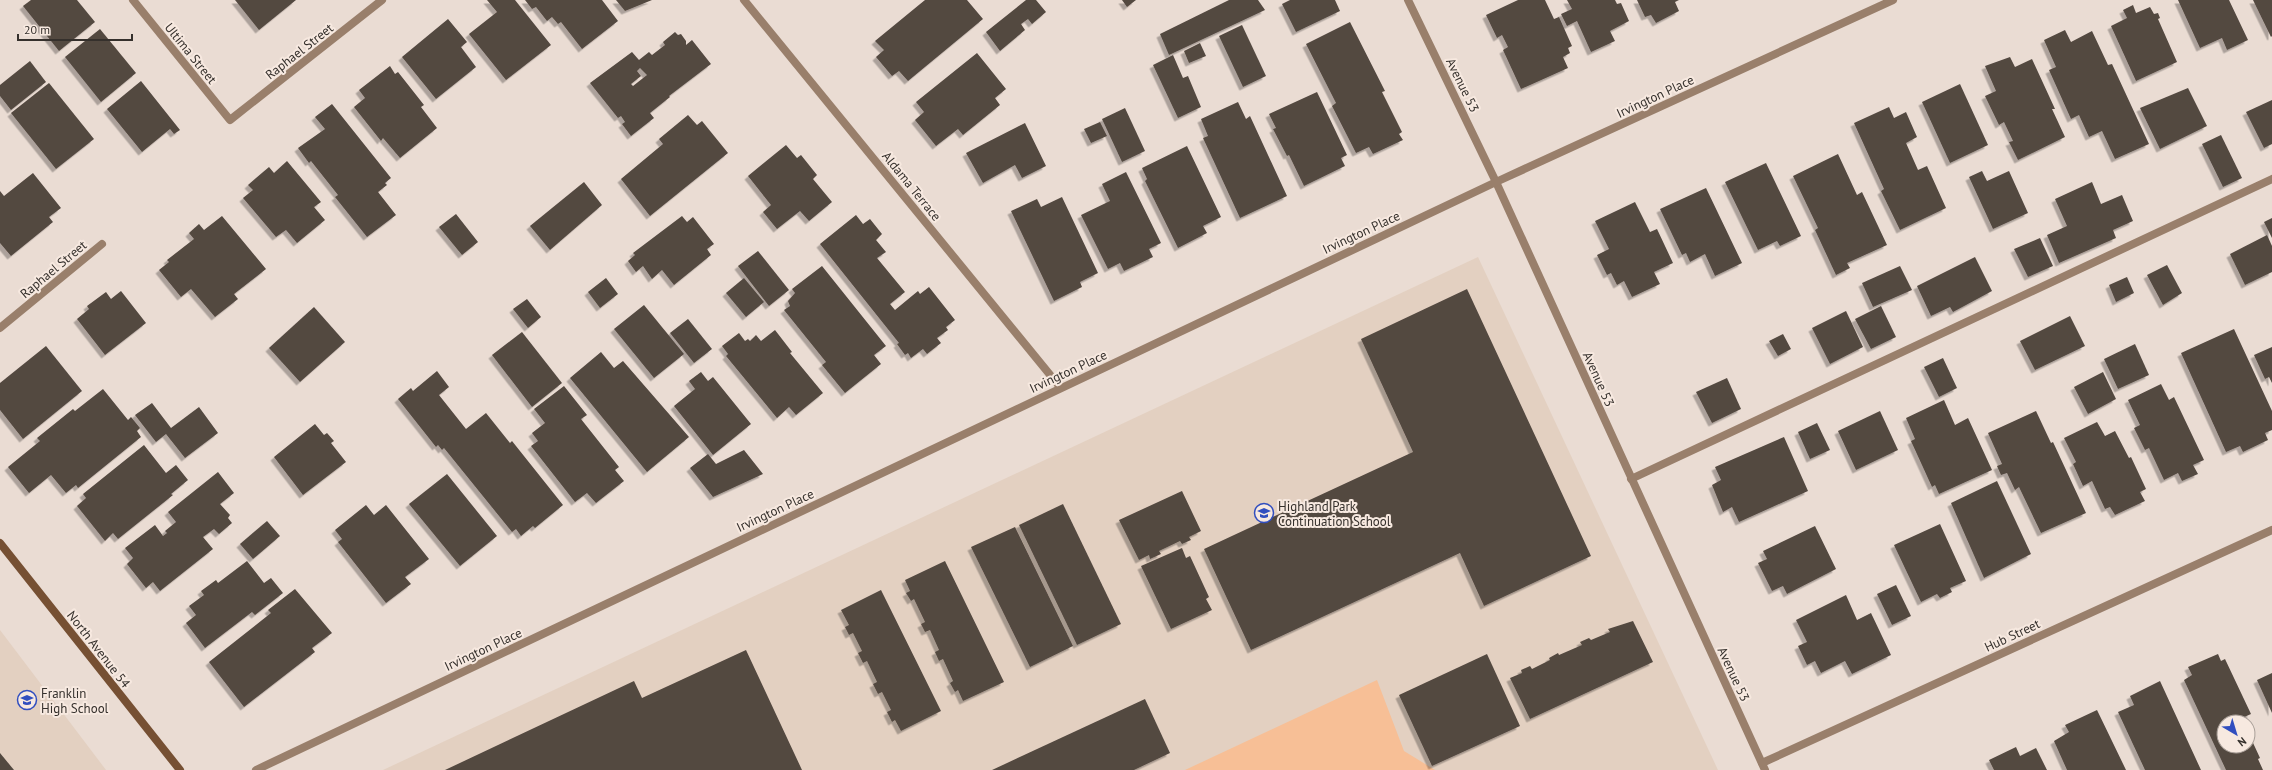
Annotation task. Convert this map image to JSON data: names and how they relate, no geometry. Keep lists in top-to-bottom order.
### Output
{
  "streets": {
    "street": [
      "Raphael Street",
      "Ultima Street",
      "Avenue 53",
      "Irvington Place",
      "Aldama Terrace",
      "Hub Street",
      "North Avenue 54"
    ]
  },
  "crossings": [
    ["Raphael Street", "Ultima Street"],
    ["Avenue 53", "Irvington Place"],
    ["Avenue 53", "Hub Street"],
    ["Irvington Place", "Aldama Terrace"]
  ],
  "places": {
    "school or university": ["Highland Park Continuation School", "Franklin High School"]
  },
  "scale_bar": "20 m",
  "north": "bottom right"
}
